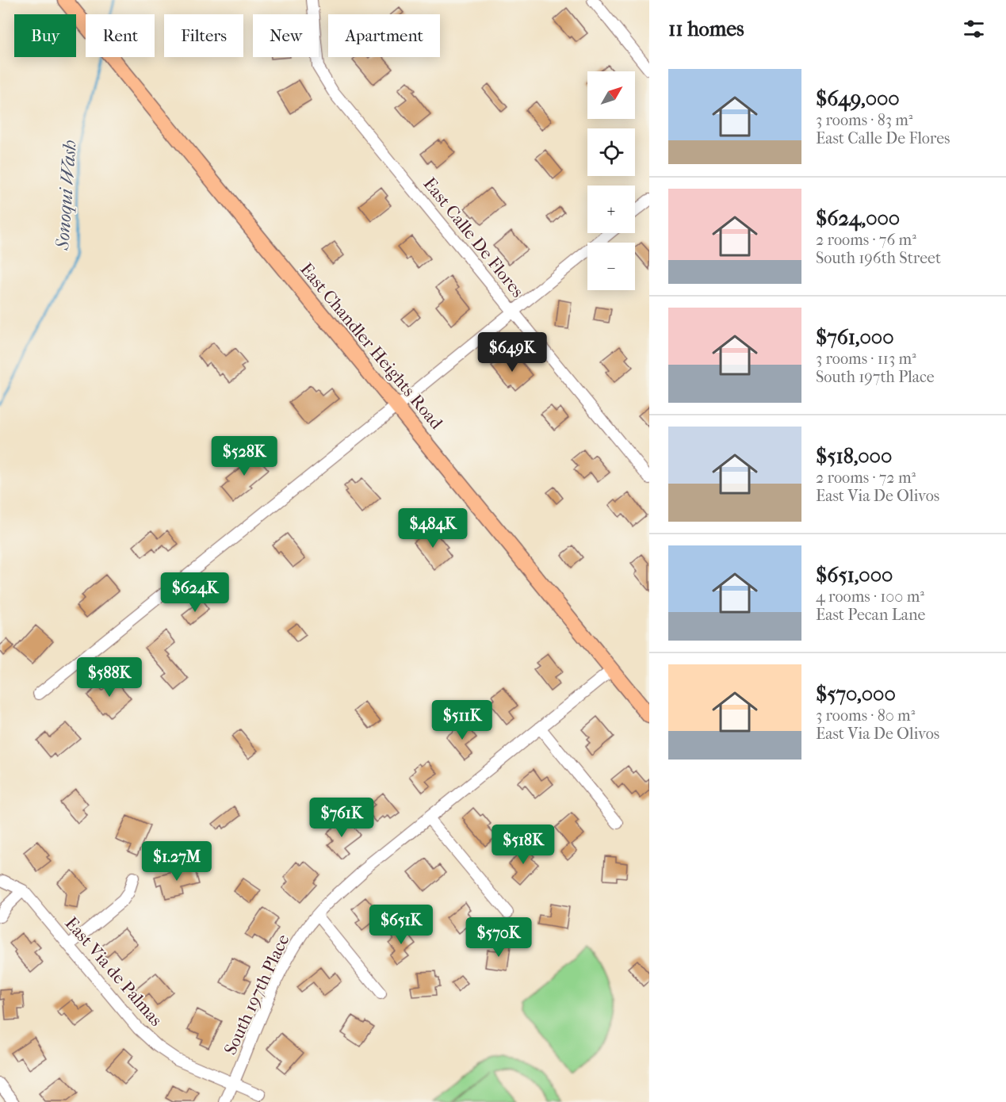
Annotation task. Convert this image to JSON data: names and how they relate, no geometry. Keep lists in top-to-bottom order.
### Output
{
  "streets": {
    "main road": ["East Chandler Heights Road"],
    "street": ["East Calle De Flores", "East Via de Palmas", "South 197th Place"]
  },
  "crossings": [
    ["East Chandler Heights Road", "South 197th Place"],
    ["East Via de Palmas", "South 197th Place"]
  ],
  "water": ["Sonoqui Wash"],
  "north": "top right",
  "page": {
    "heading": "11 homes",
    "chip": [
      "Buy",
      "Rent",
      "Filters",
      "New",
      "Apartment"
    ],
    "list": [
      {
        "name": "$649,000",
        "note": "3 rooms · 83 m² · East Calle De Flores"
      },
      {
        "name": "$624,000",
        "note": "2 rooms · 76 m² · South 196th Street"
      },
      {
        "name": "$761,000",
        "note": "3 rooms · 113 m² · South 197th Place"
      },
      {
        "name": "$518,000",
        "note": "2 rooms · 72 m² · East Via De Olivos"
      },
      {
        "name": "$651,000",
        "note": "4 rooms · 100 m² · East Pecan Lane"
      },
      {
        "name": "$570,000",
        "note": "3 rooms · 80 m² · East Via De Olivos"
      }
    ],
    "map_buttons": ["+", "−"],
    "price": [
      "$649K",
      "$528K",
      "$484K",
      "$624K",
      "$588K",
      "$511K",
      "$761K",
      "$518K",
      "$1.27M",
      "$651K",
      "$570K"
    ]
  }
}
